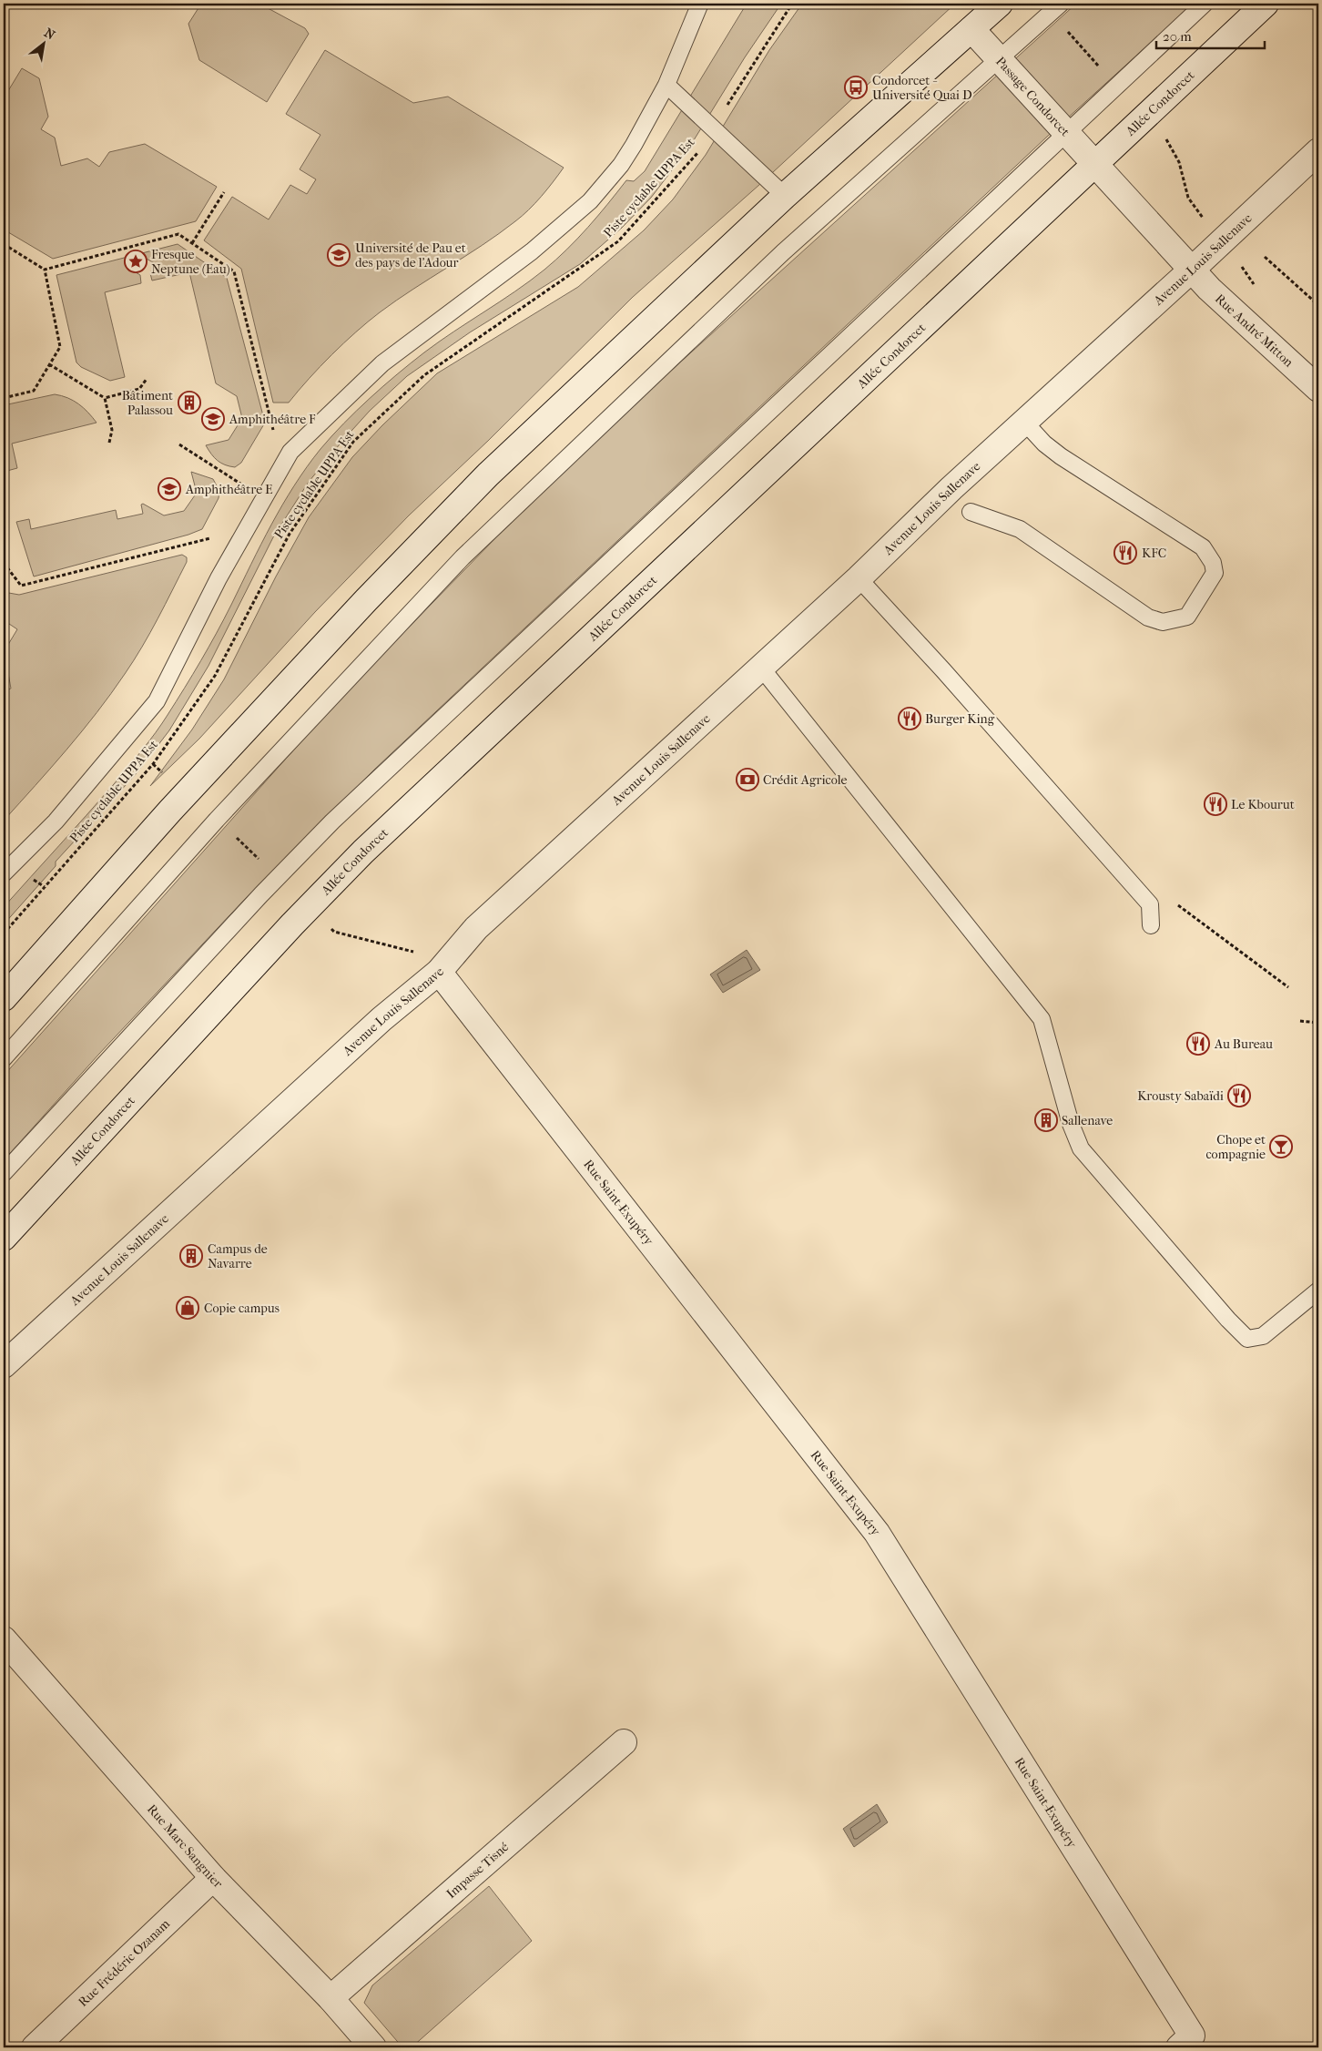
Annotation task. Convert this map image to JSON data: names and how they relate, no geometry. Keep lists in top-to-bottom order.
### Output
{
  "streets": {
    "street": [
      "Passage Condorcet",
      "Allée Condorcet",
      "Avenue Louis Sallenave",
      "Rue André Mitton",
      "Rue Saint-Exupéry",
      "Rue Marc Sangnier",
      "Impasse Tisné",
      "Rue Frédéric Ozanam"
    ],
    "path": ["Piste cyclable UPPA Est"]
  },
  "crossings": [
    ["Passage Condorcet", "Allée Condorcet"],
    ["Passage Condorcet", "Avenue Louis Sallenave"],
    ["Passage Condorcet", "Rue André Mitton"],
    ["Avenue Louis Sallenave", "Rue André Mitton"],
    ["Avenue Louis Sallenave", "Rue Saint-Exupéry"],
    ["Rue Marc Sangnier", "Impasse Tisné"],
    ["Rue Marc Sangnier", "Rue Frédéric Ozanam"]
  ],
  "places": {
    "bus stop": ["Condorcet - Université Quai D"],
    "school or university": ["Université de Pau et des pays de l'Adour", "Amphithéâtre F", "Amphithéâtre E"],
    "place": ["Fresque Neptune (Eau)"],
    "building": ["Bâtiment Palassou", "Sallenave", "Campus de Navarre"],
    "restaurant": [
      "KFC",
      "Burger King",
      "Le Kbourut",
      "Au Bureau",
      "Krousty Sabaïdi"
    ],
    "bank": ["Crédit Agricole"],
    "bar": ["Chope et compagnie"],
    "shop": ["Copie campus"]
  },
  "scale_bar": "20 m",
  "north": "top right"
}
